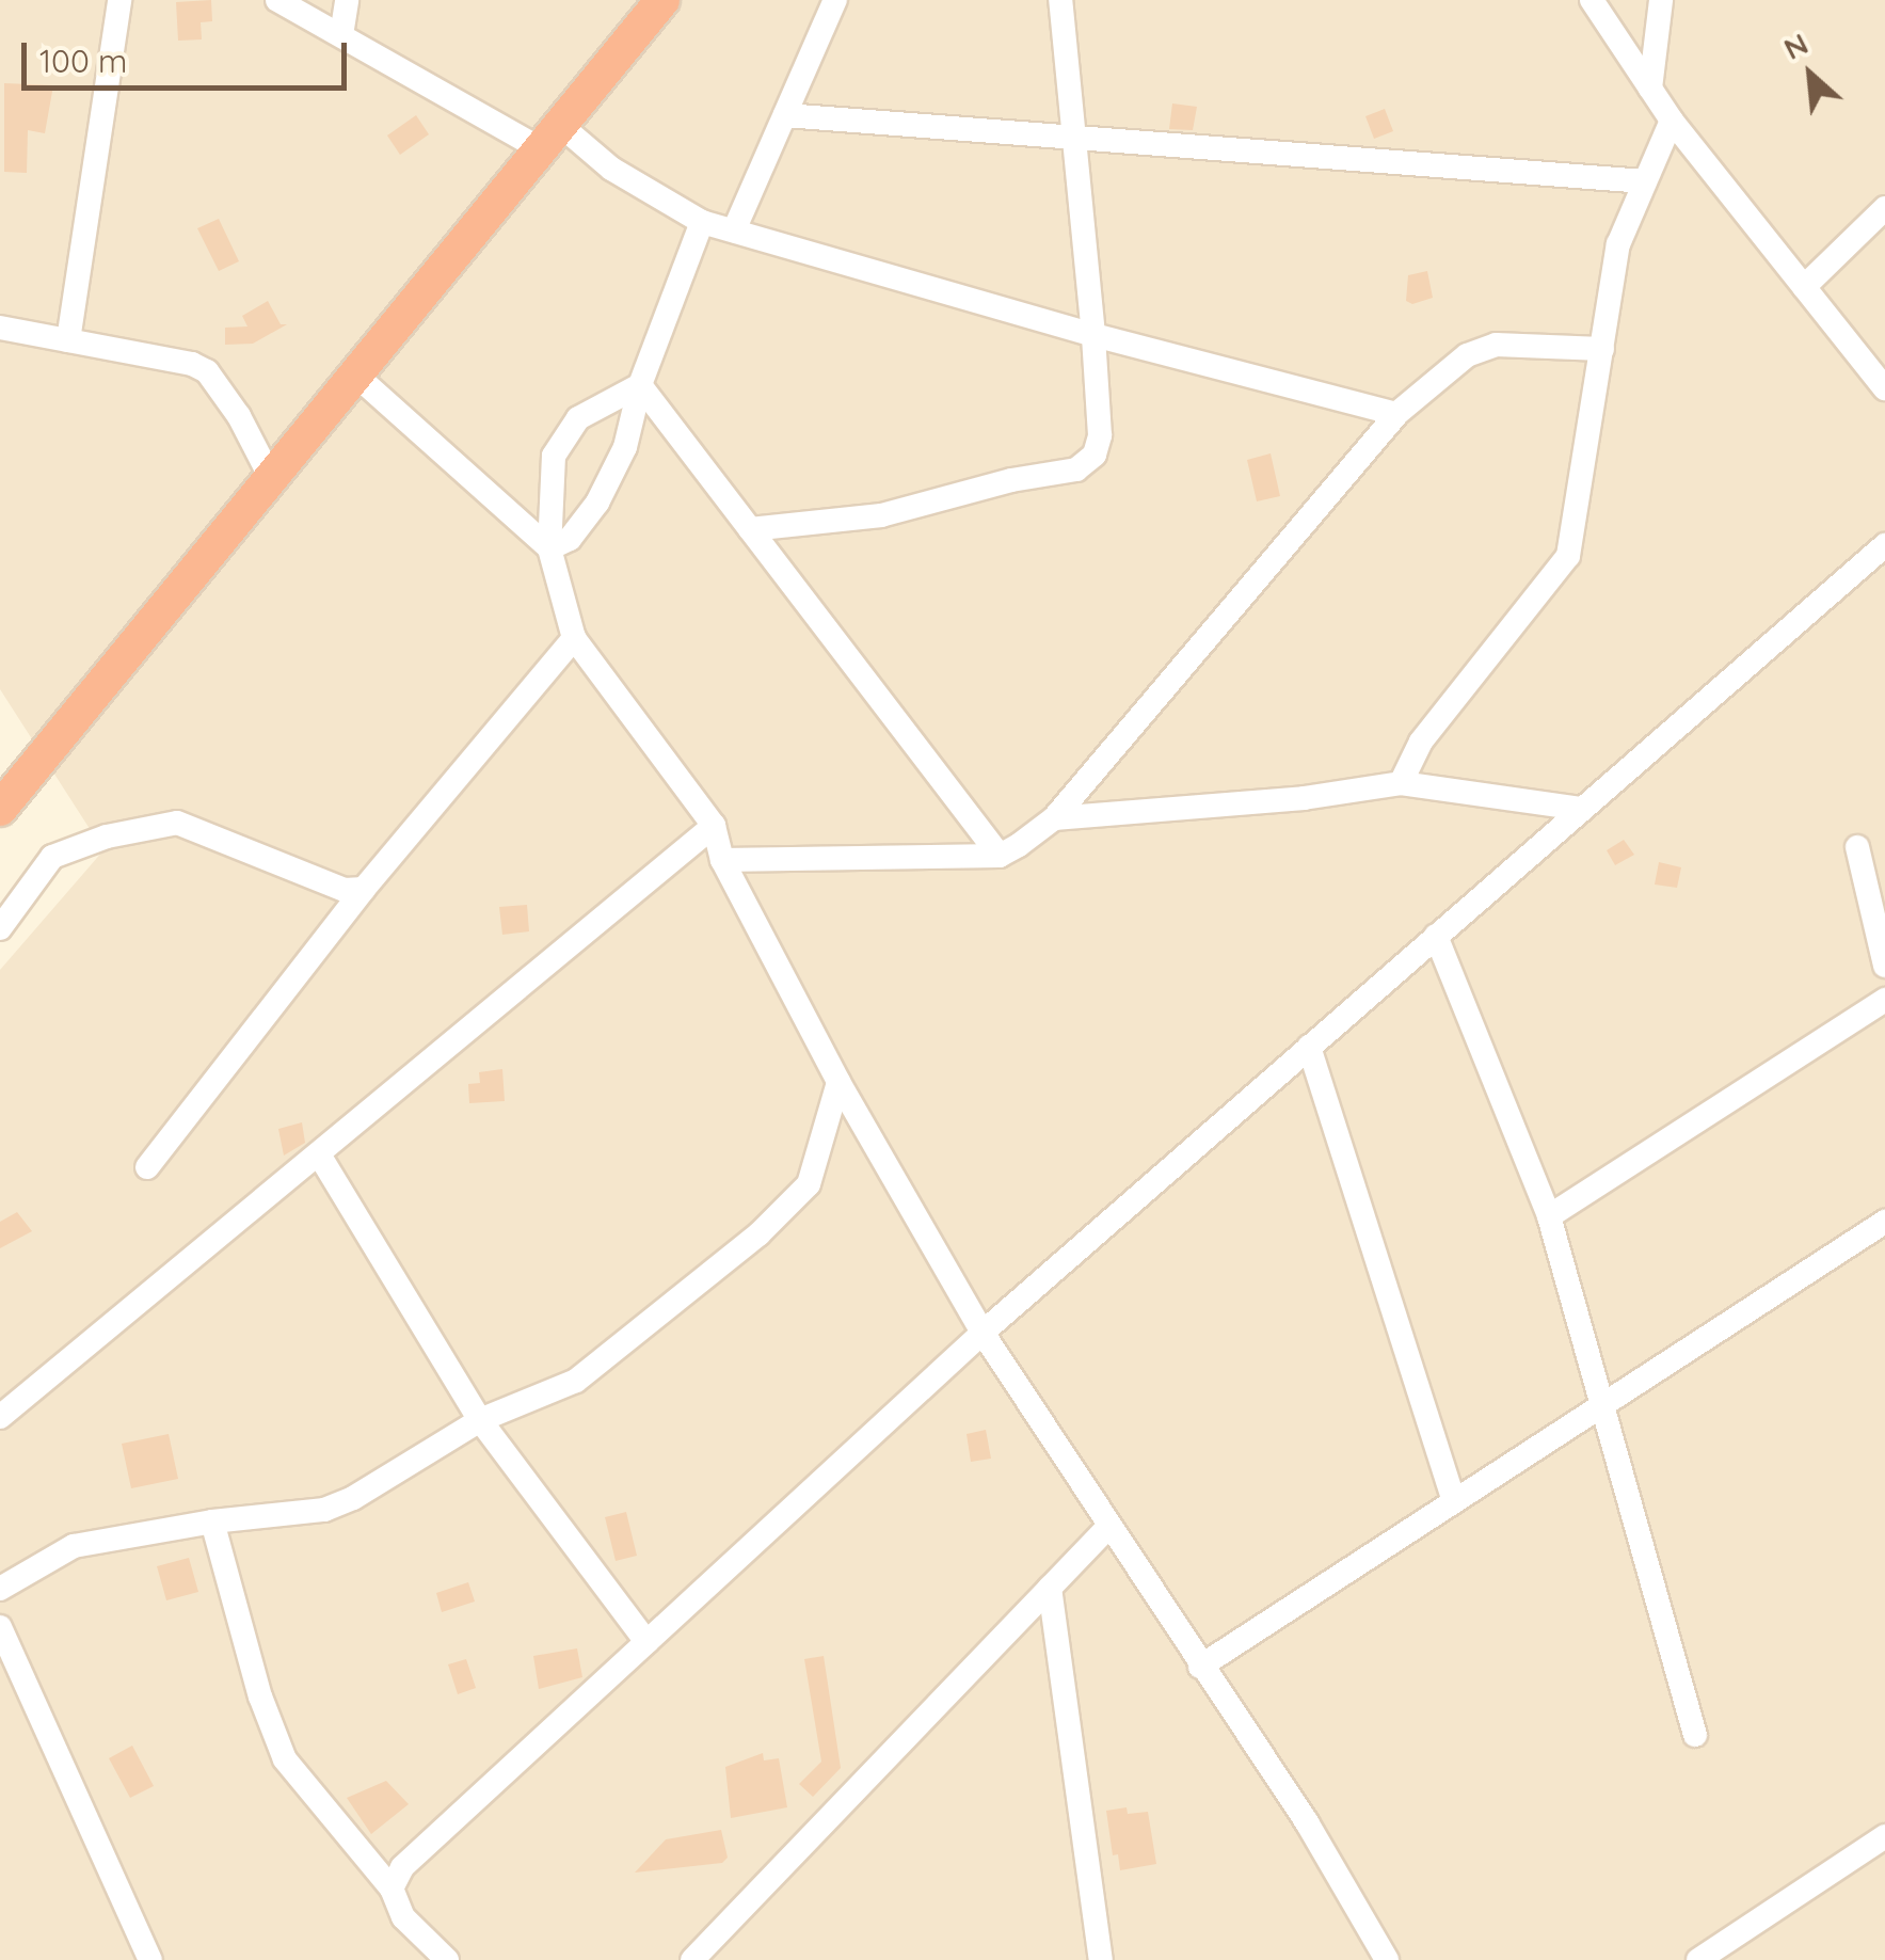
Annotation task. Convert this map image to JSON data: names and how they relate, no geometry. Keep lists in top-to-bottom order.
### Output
{
  "scale_bar": "100 m",
  "north": "top left"
}
